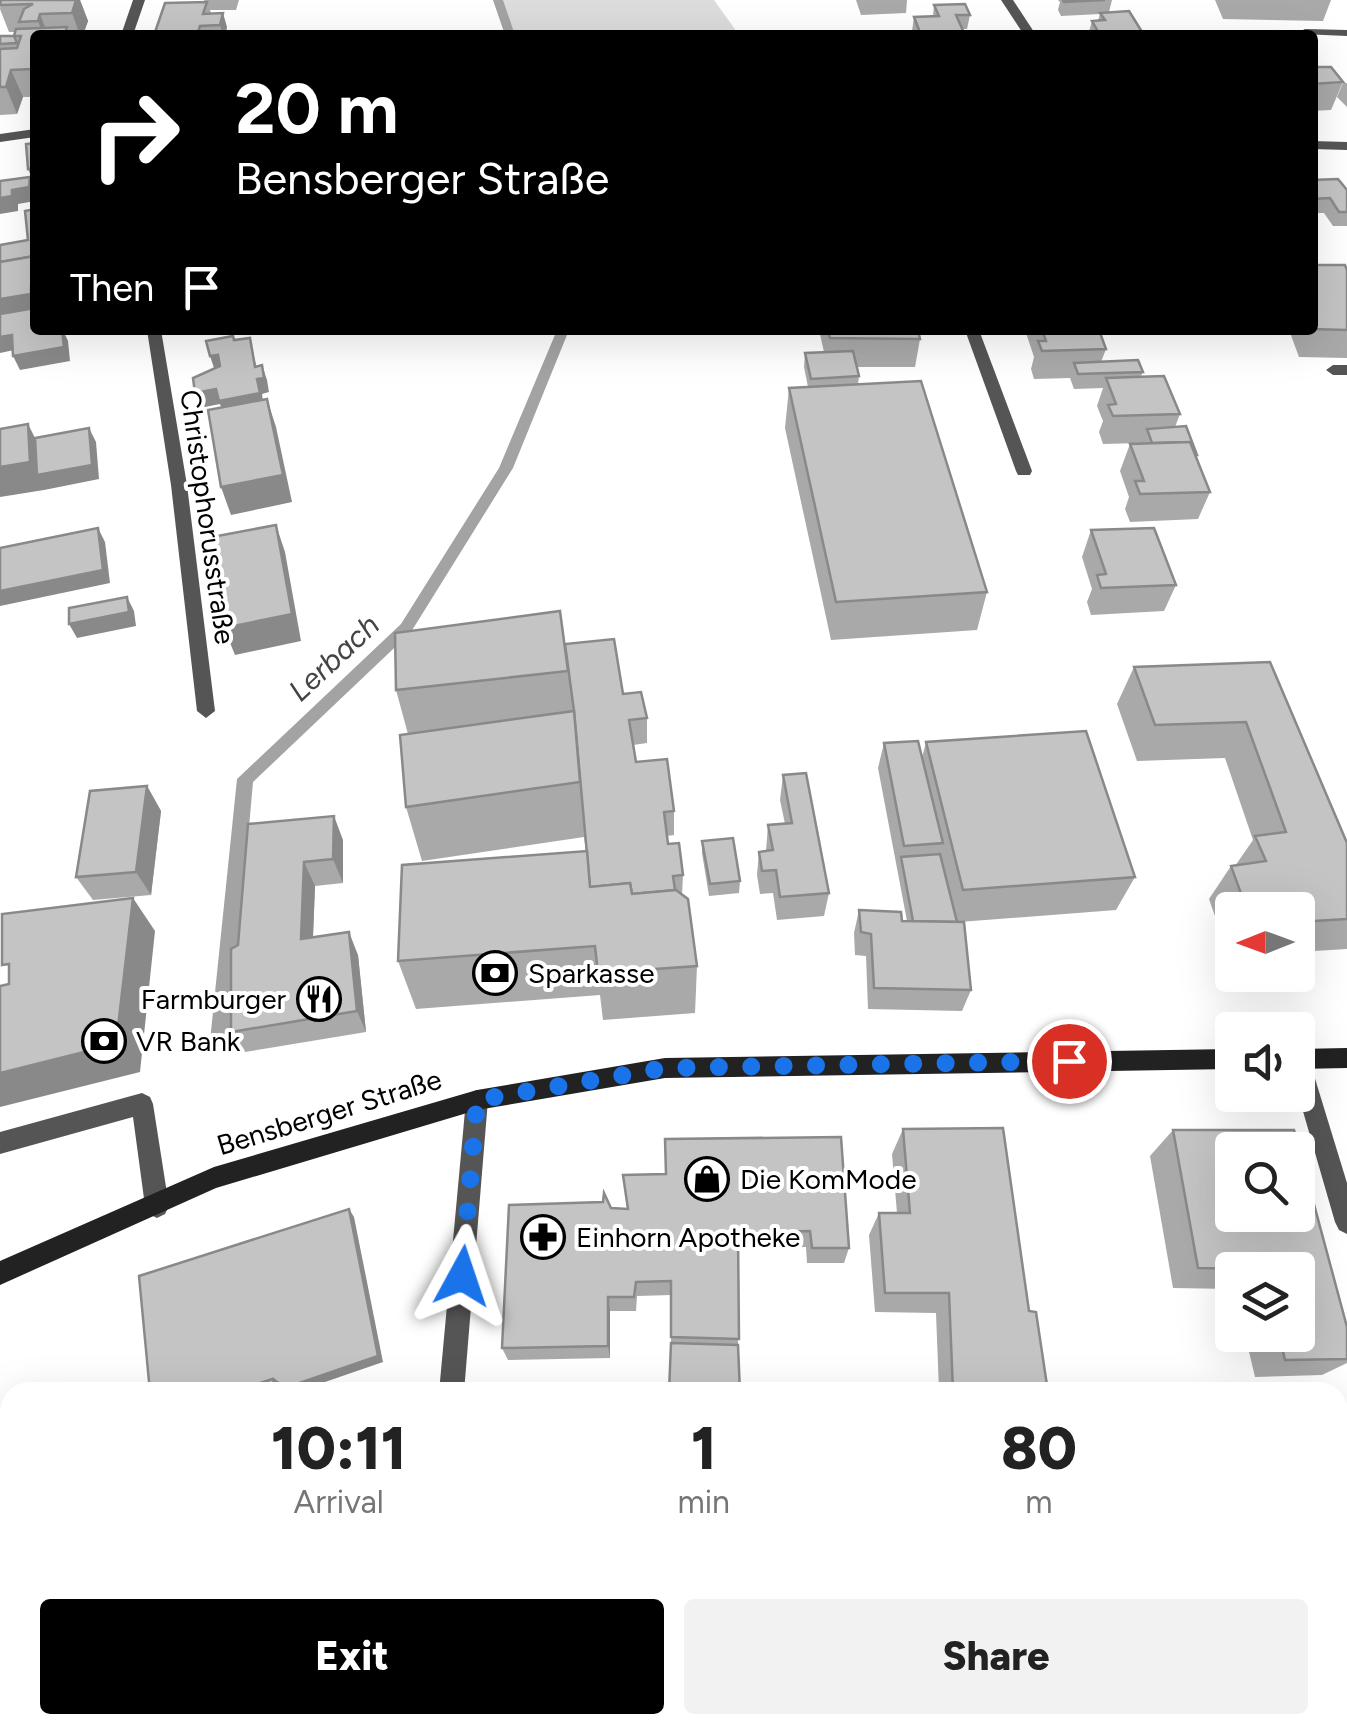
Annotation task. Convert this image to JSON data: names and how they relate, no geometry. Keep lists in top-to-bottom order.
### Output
{
  "streets": {
    "main road": ["Bensberger Straße"],
    "street": ["Christophorusstraße"]
  },
  "water": ["Lerbach"],
  "places": {
    "bank": ["Sparkasse", "VR Bank"],
    "restaurant": ["Farmburger"],
    "shop": ["Die KomMode"],
    "pharmacy": ["Einhorn Apotheke"]
  },
  "north": "left",
  "page": {
    "turn": ["20 m", "Bensberger Straße"],
    "then": "Then",
    "eta": [
      "10:11",
      "Arrival",
      "1",
      "min",
      "80",
      "m"
    ],
    "buttons": ["Exit", "Share"]
  }
}
